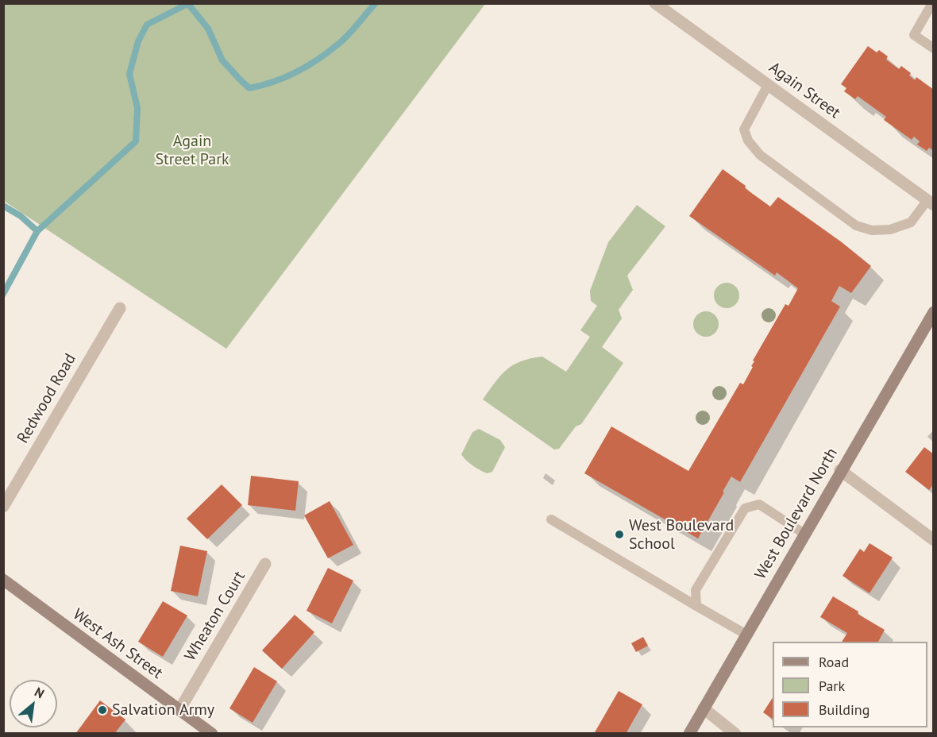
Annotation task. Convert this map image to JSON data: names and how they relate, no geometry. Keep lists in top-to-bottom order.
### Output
{
  "streets": {
    "main road": ["West Boulevard North", "West Ash Street"],
    "street": ["Again Street", "Redwood Road", "Wheaton Court"]
  },
  "crossings": [
    ["Wheaton Court", "West Ash Street"]
  ],
  "parks": ["Again Street Park"],
  "places": ["West Boulevard School", "Salvation Army"],
  "legend": ["Road", "Park", "Building"],
  "north": "top right"
}
